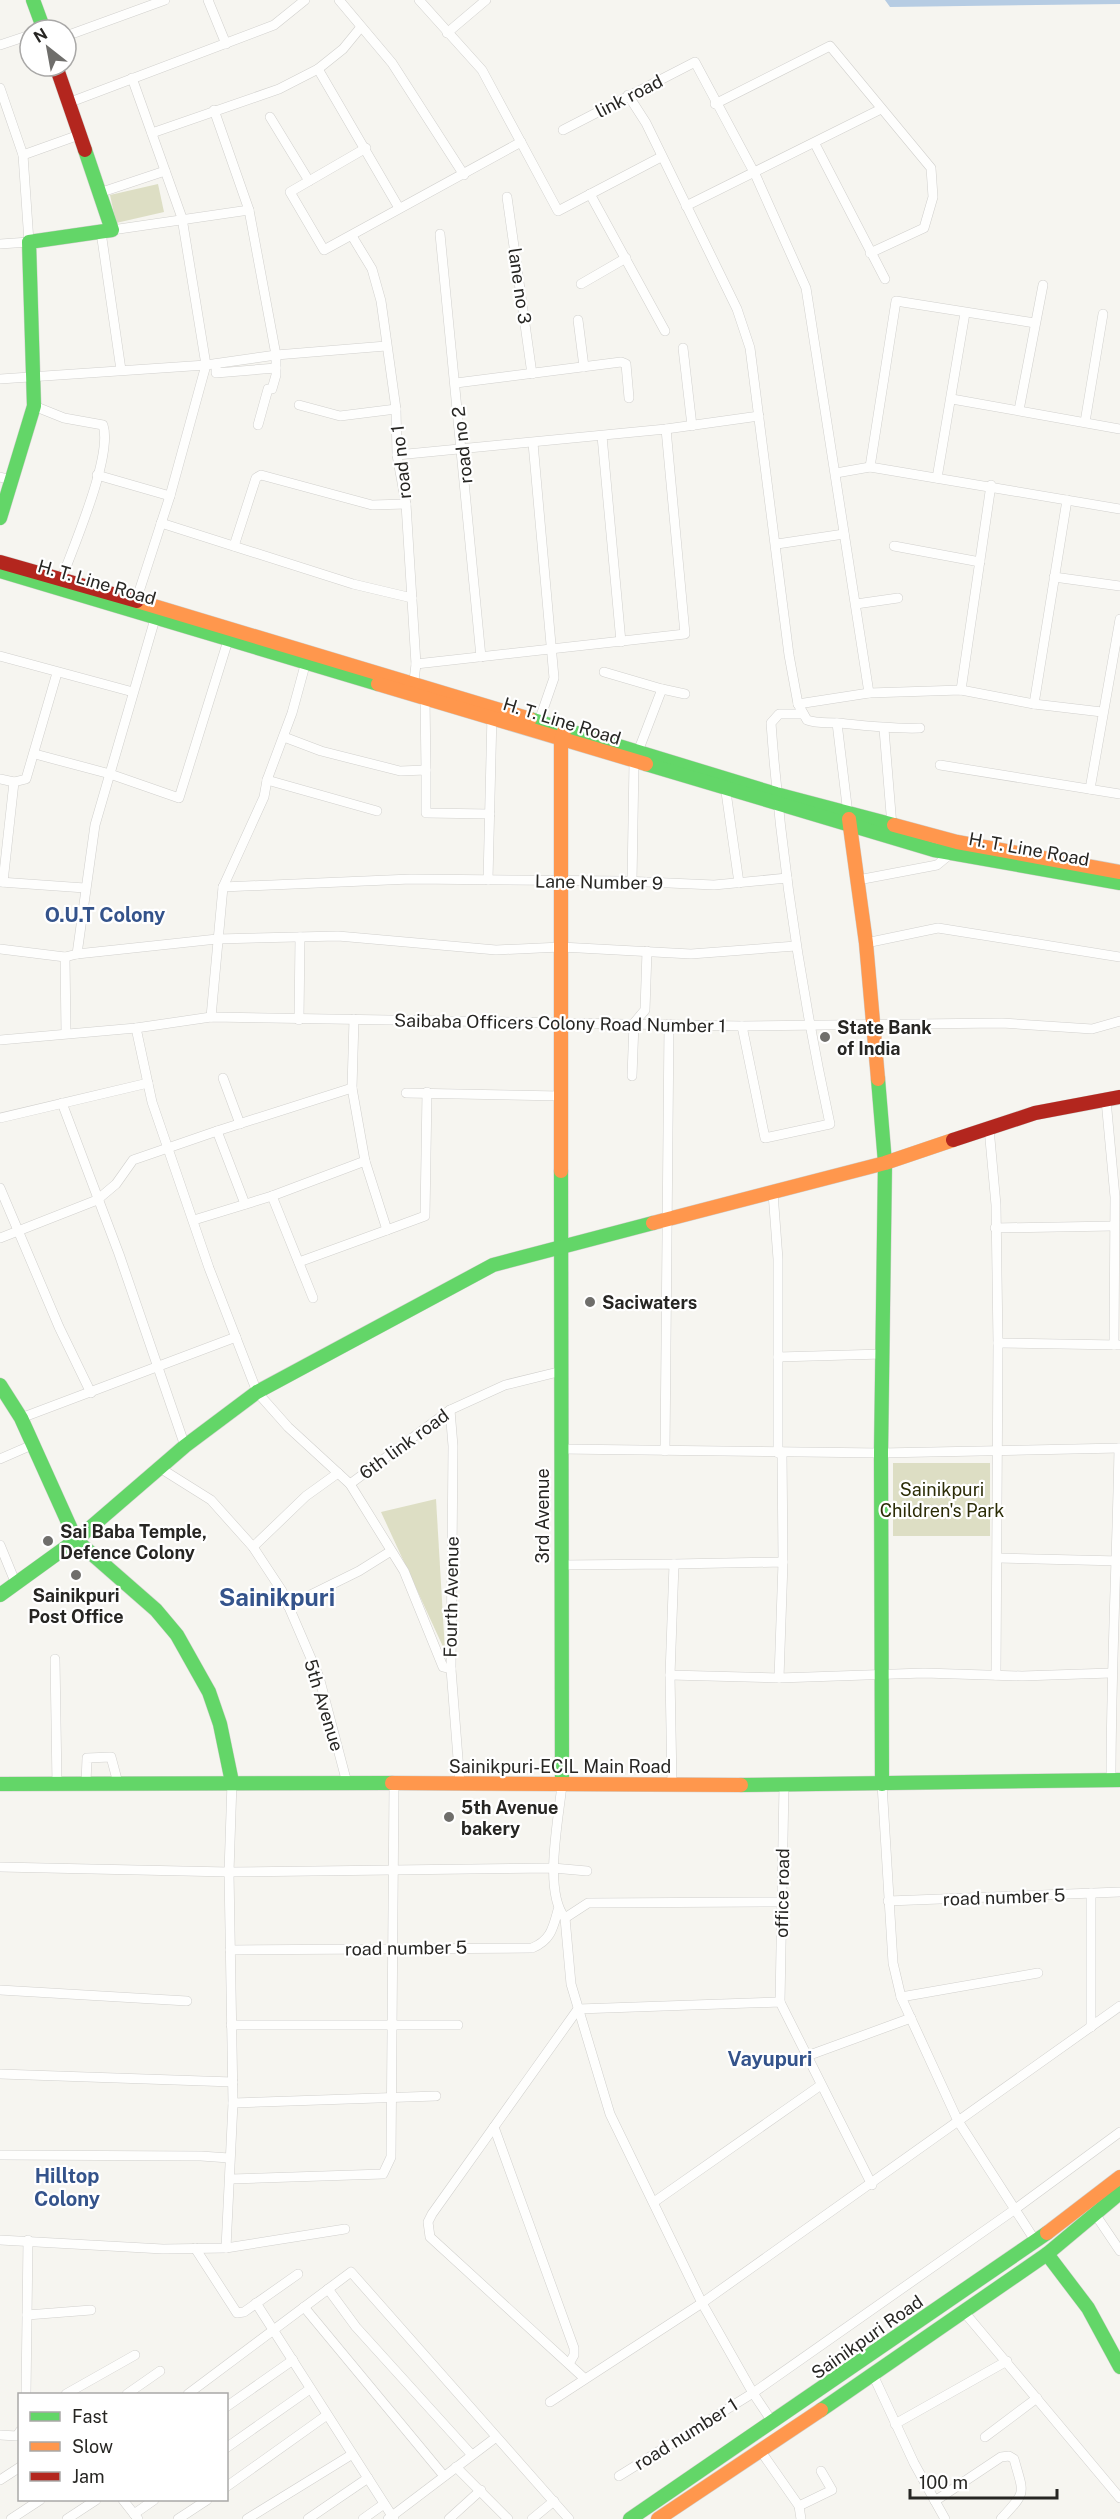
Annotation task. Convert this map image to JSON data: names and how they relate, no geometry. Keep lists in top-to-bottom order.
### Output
{
  "streets": {
    "street": [
      "link road",
      "lane no 3",
      "road no 2",
      "road no 1",
      "H. T. Line Road",
      "Lane Number 9",
      "Saibaba Officers Colony Road Number 1",
      "6th link road",
      "3rd Avenue",
      "Fourth Avenue",
      "5th Avenue",
      "Sainikpuri-ECIL Main Road",
      "office road",
      "road number 5",
      "Sainikpuri Road",
      "road number 1"
    ]
  },
  "crossings": [
    ["road no 1", "H. T. Line Road"],
    ["H. T. Line Road", "3rd Avenue"],
    ["Lane Number 9", "3rd Avenue"],
    ["Saibaba Officers Colony Road Number 1", "3rd Avenue"],
    ["6th link road", "3rd Avenue"],
    ["6th link road", "Fourth Avenue"],
    ["3rd Avenue", "Sainikpuri-ECIL Main Road"],
    ["Fourth Avenue", "Sainikpuri-ECIL Main Road"],
    ["5th Avenue", "Sainikpuri-ECIL Main Road"],
    ["Sainikpuri-ECIL Main Road", "office road"]
  ],
  "districts": [
    "O.U.T Colony",
    "Sainikpuri",
    "Vayupuri",
    "Hilltop Colony"
  ],
  "parks": ["Sainikpuri Children's Park"],
  "places": [
    "State Bank of India",
    "Saciwaters",
    "Sai Baba Temple, Defence Colony",
    "Sainikpuri Post Office",
    "5th Avenue bakery"
  ],
  "legend": ["Fast", "Slow", "Jam"],
  "scale_bar": "100 m",
  "north": "top left"
}
